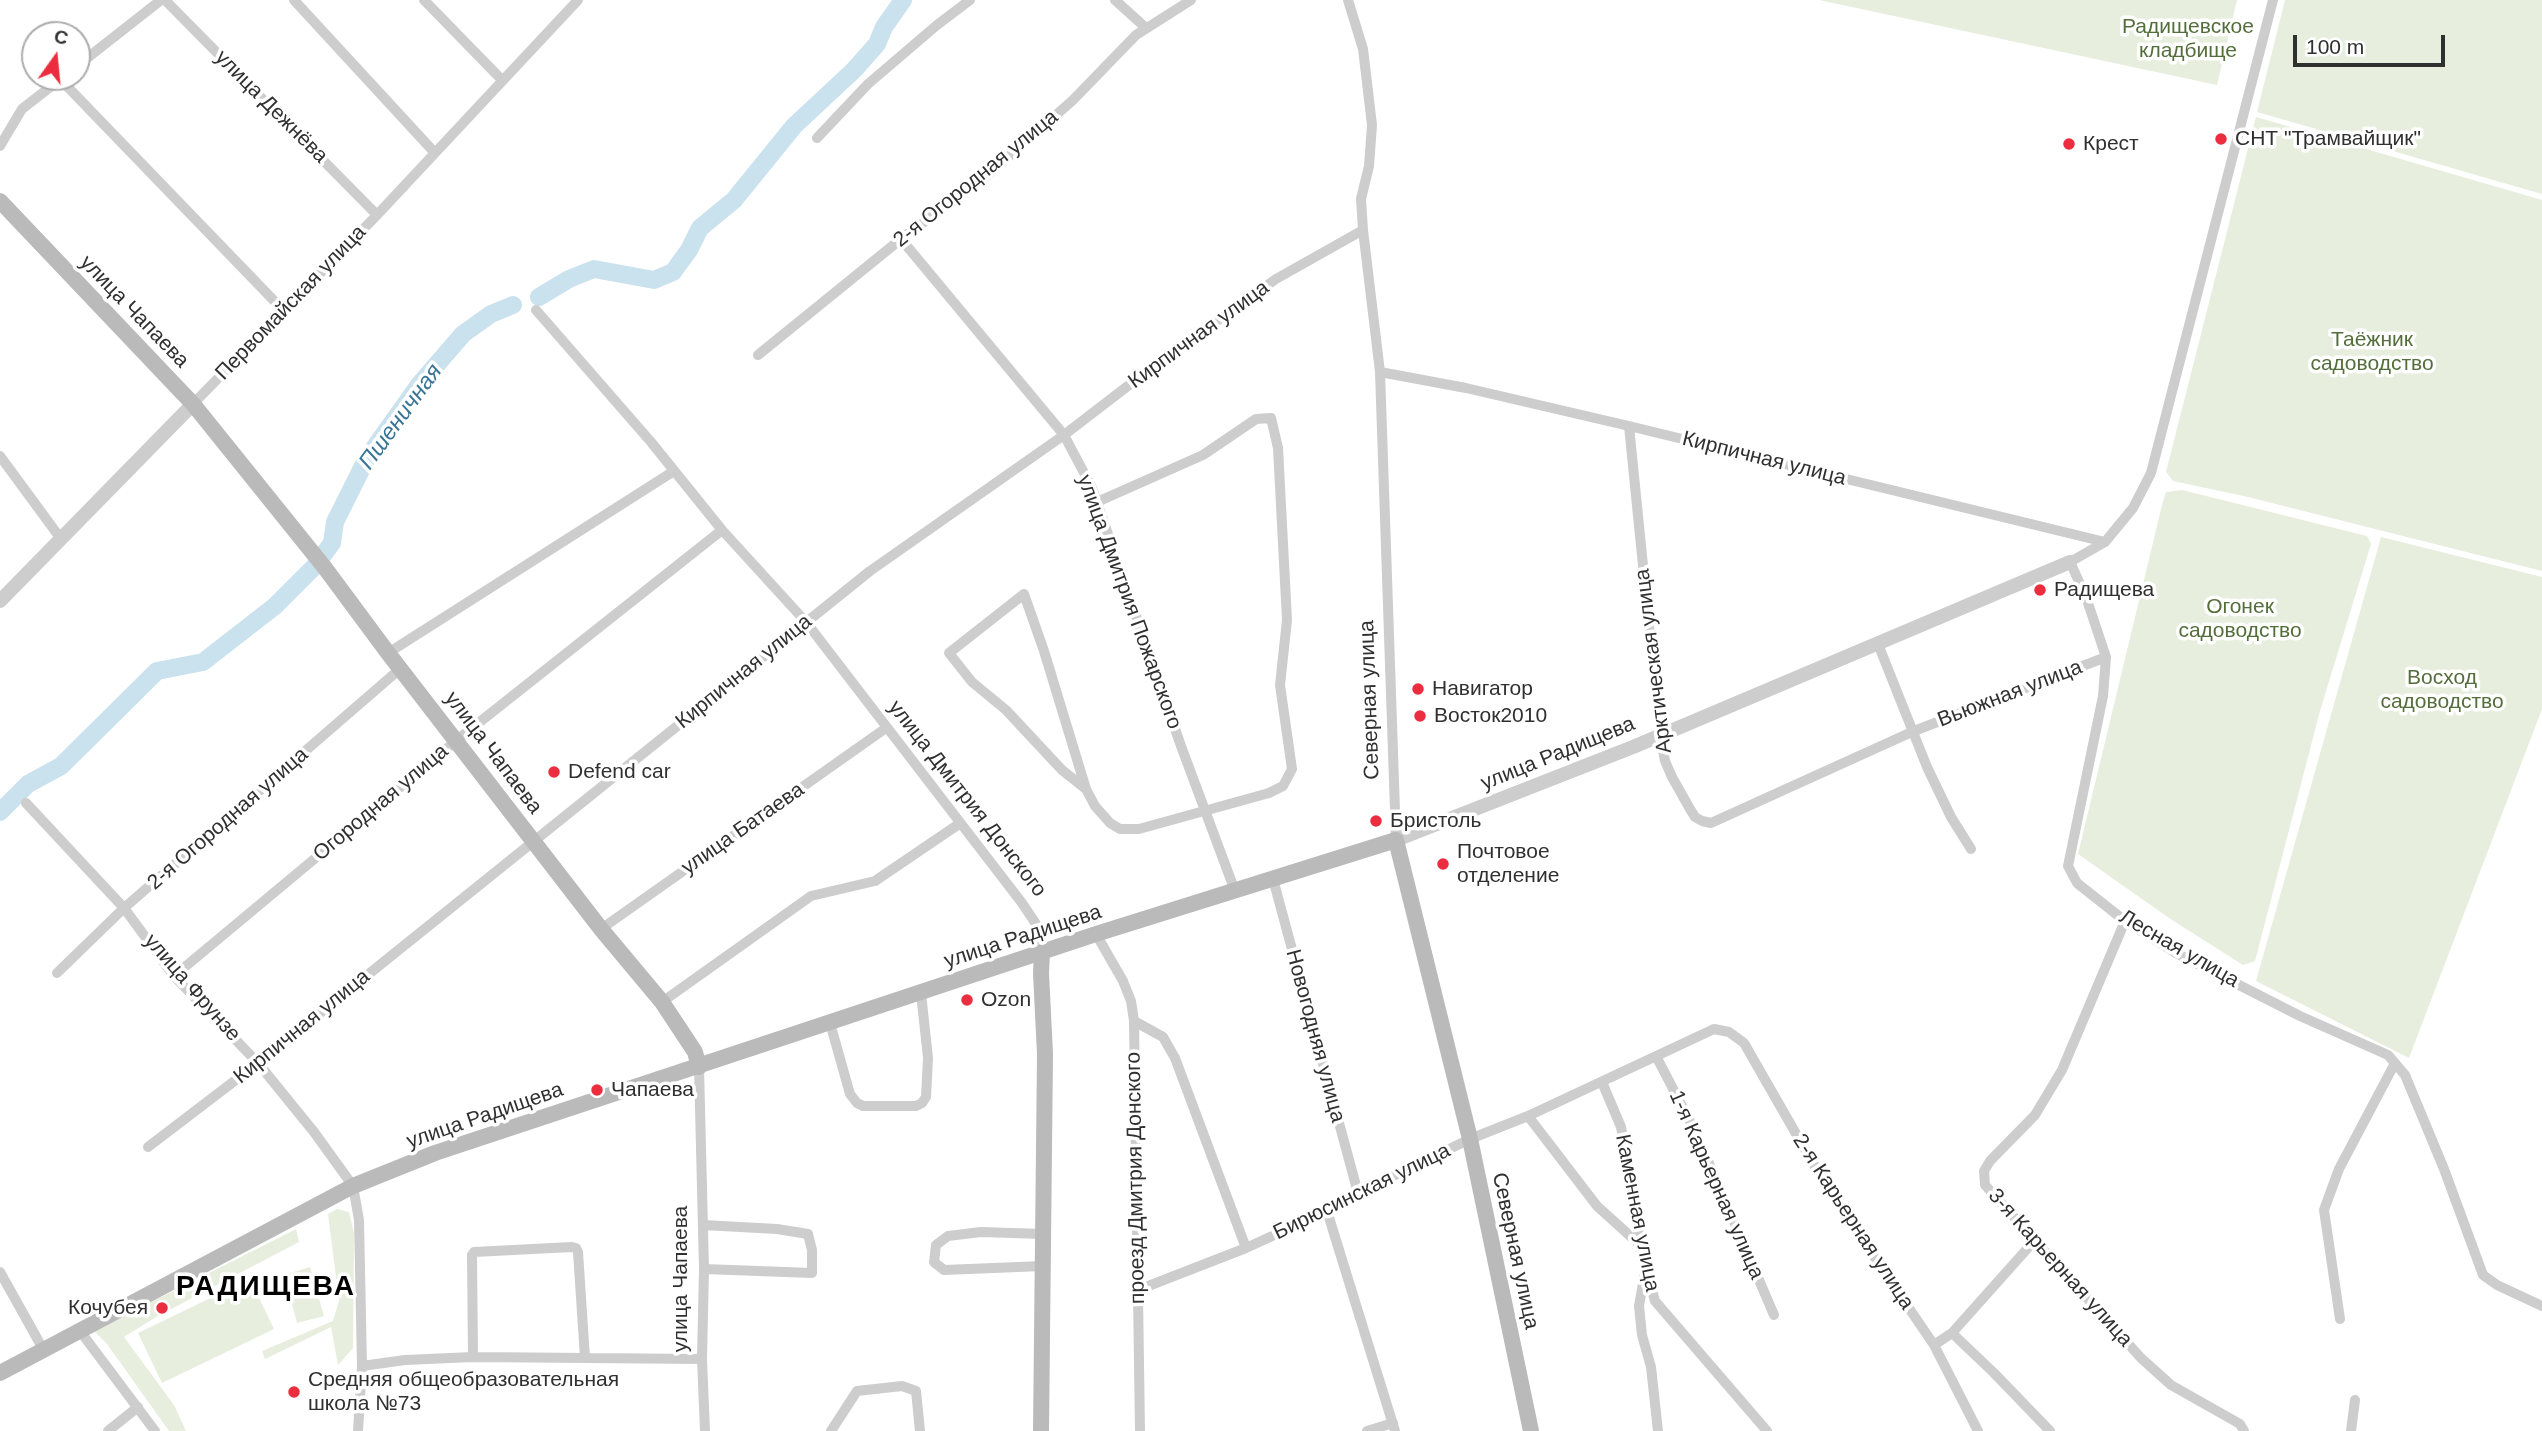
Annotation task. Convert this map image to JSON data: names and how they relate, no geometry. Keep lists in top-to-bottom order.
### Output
{
  "streets": {
    "main road": [
      "улица Чапаева",
      "Северная улица",
      "улица Радищева",
      "улица Дмитрия Донского"
    ],
    "street": [
      "улица Дежнёва",
      "2-я Огородная улица",
      "Первомайская улица",
      "Кирпичная улица",
      "улица Дмитрия Пожарского",
      "Арктическая улица",
      "Вьюжная улица",
      "Огородная улица",
      "улица Батаева",
      "Лесная улица",
      "улица Фрунзе",
      "Новогодняя улица",
      "проезд Дмитрия Донского",
      "1-я Карьерная улица",
      "Бирюсинская улица",
      "Каменная улица",
      "2-я Карьерная улица",
      "3-я Карьерная улица"
    ]
  },
  "crossings": [
    ["улица Дежнёва", "Первомайская улица"],
    ["2-я Огородная улица", "улица Чапаева"],
    ["2-я Огородная улица", "улица Дмитрия Пожарского"],
    ["2-я Огородная улица", "улица Фрунзе"],
    ["Первомайская улица", "улица Чапаева"],
    ["улица Чапаева", "Кирпичная улица"],
    ["улица Чапаева", "улица Радищева"],
    ["улица Чапаева", "Огородная улица"],
    ["улица Чапаева", "улица Батаева"],
    ["Кирпичная улица", "улица Дмитрия Пожарского"],
    ["Кирпичная улица", "Арктическая улица"],
    ["Кирпичная улица", "Северная улица"],
    ["Кирпичная улица", "улица Дмитрия Донского"],
    ["Кирпичная улица", "улица Фрунзе"],
    ["улица Дмитрия Пожарского", "улица Радищева"],
    ["Арктическая улица", "Вьюжная улица"],
    ["Арктическая улица", "улица Радищева"],
    ["Вьюжная улица", "Лесная улица"],
    ["Северная улица", "улица Радищева"],
    ["Северная улица", "Бирюсинская улица"],
    ["улица Радищева", "улица Дмитрия Донского"],
    ["улица Радищева", "Лесная улица"],
    ["улица Радищева", "улица Фрунзе"],
    ["улица Радищева", "Новогодняя улица"],
    ["улица Радищева", "проезд Дмитрия Донского"],
    ["улица Дмитрия Донского", "Огородная улица"],
    ["улица Дмитрия Донского", "улица Батаева"],
    ["Огородная улица", "улица Фрунзе"],
    ["Лесная улица", "3-я Карьерная улица"],
    ["Новогодняя улица", "Бирюсинская улица"],
    ["проезд Дмитрия Донского", "Бирюсинская улица"],
    ["1-я Карьерная улица", "Бирюсинская улица"],
    ["Бирюсинская улица", "Каменная улица"],
    ["Бирюсинская улица", "2-я Карьерная улица"]
  ],
  "districts": ["РАДИЩЕВА"],
  "water": ["Пшеничная"],
  "parks": [
    "Радищевское кладбище",
    "Таёжник садоводство",
    "Огонек садоводство",
    "Восход садоводство"
  ],
  "places": [
    "СНТ \"Трамвайщик\"",
    "Крест",
    "Радищева",
    "Навигатор",
    "Восток2010",
    "Defend car",
    "Бристоль",
    "Почтовое отделение",
    "Ozon",
    "Чапаева",
    "Кочубея",
    "Средняя общеобразовательная школа №73"
  ],
  "scale_bar": "100 m",
  "north": "top"
}
